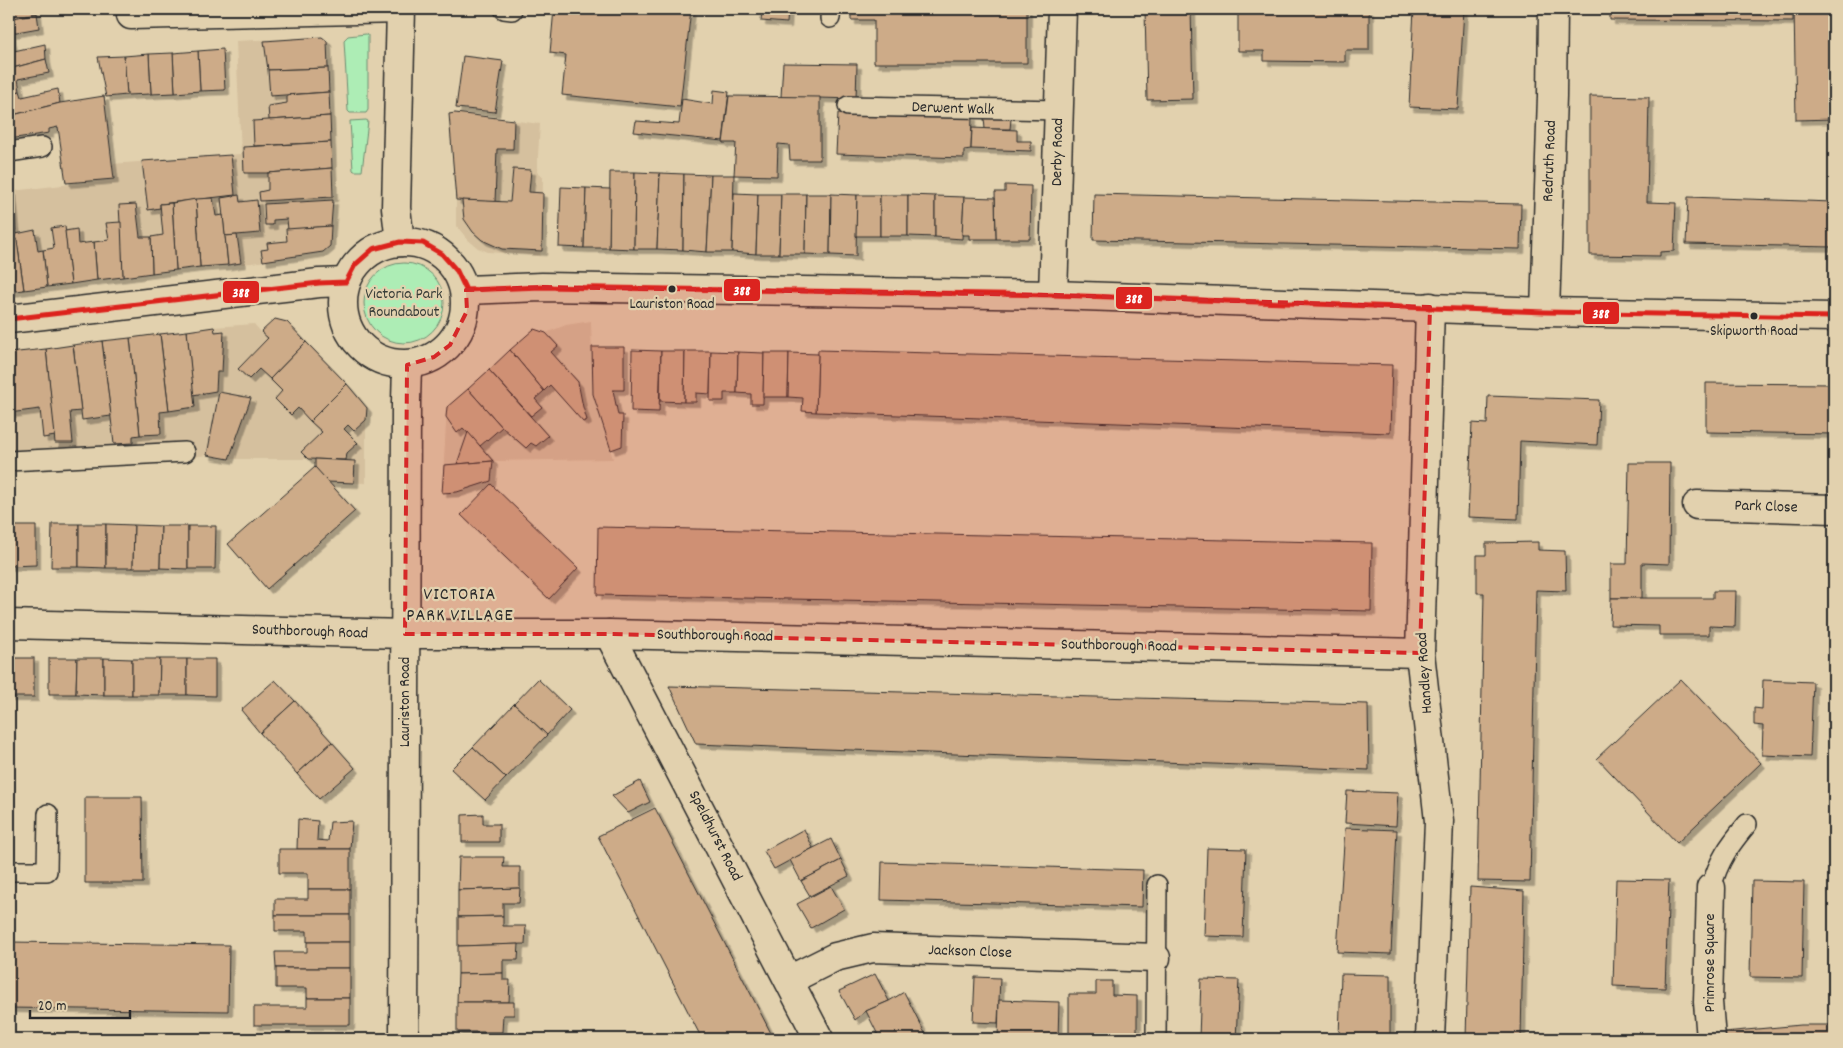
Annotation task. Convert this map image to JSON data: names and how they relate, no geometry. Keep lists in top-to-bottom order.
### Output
{
  "streets": {
    "street": [
      "Derby Road",
      "Redruth Road",
      "Park Close",
      "Southborough Road",
      "Handley Road",
      "Lauriston Road",
      "Speldhurst Road",
      "Jackson Close",
      "Primrose Square"
    ],
    "lane": ["Derwent Walk"]
  },
  "crossings": [
    ["Derwent Walk", "Derby Road"],
    ["Southborough Road", "Handley Road"],
    ["Southborough Road", "Lauriston Road"],
    ["Southborough Road", "Speldhurst Road"],
    ["Speldhurst Road", "Jackson Close"]
  ],
  "districts": ["VICTORIA PARK VILLAGE"],
  "parks": ["Victoria Park Roundabout"],
  "places": ["Lauriston Road", "Skipworth Road"],
  "lines": ["transit line 388"],
  "scale_bar": "20 m"
}
